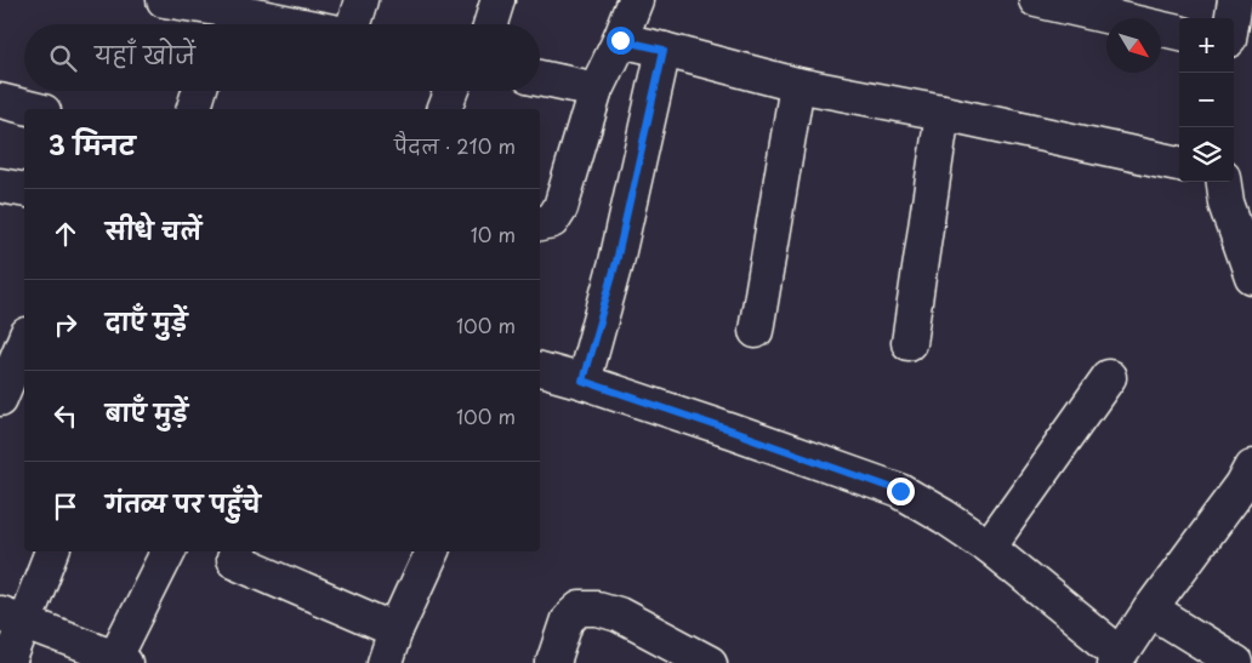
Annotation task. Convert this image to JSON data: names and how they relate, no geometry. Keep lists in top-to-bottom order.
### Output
{
  "north": "bottom right",
  "page": {
    "map_buttons": ["+", "−"],
    "search": "यहाँ खोजें",
    "heading": ["3 मिनट", "पैदल · 210 m"],
    "list": [
      ["सीधे चलें", "10 m"],
      ["दाएँ मुड़ें", "100 m"],
      ["बाएँ मुड़ें", "100 m"],
      "गंतव्य पर पहुँचे"
    ]
  }
}
